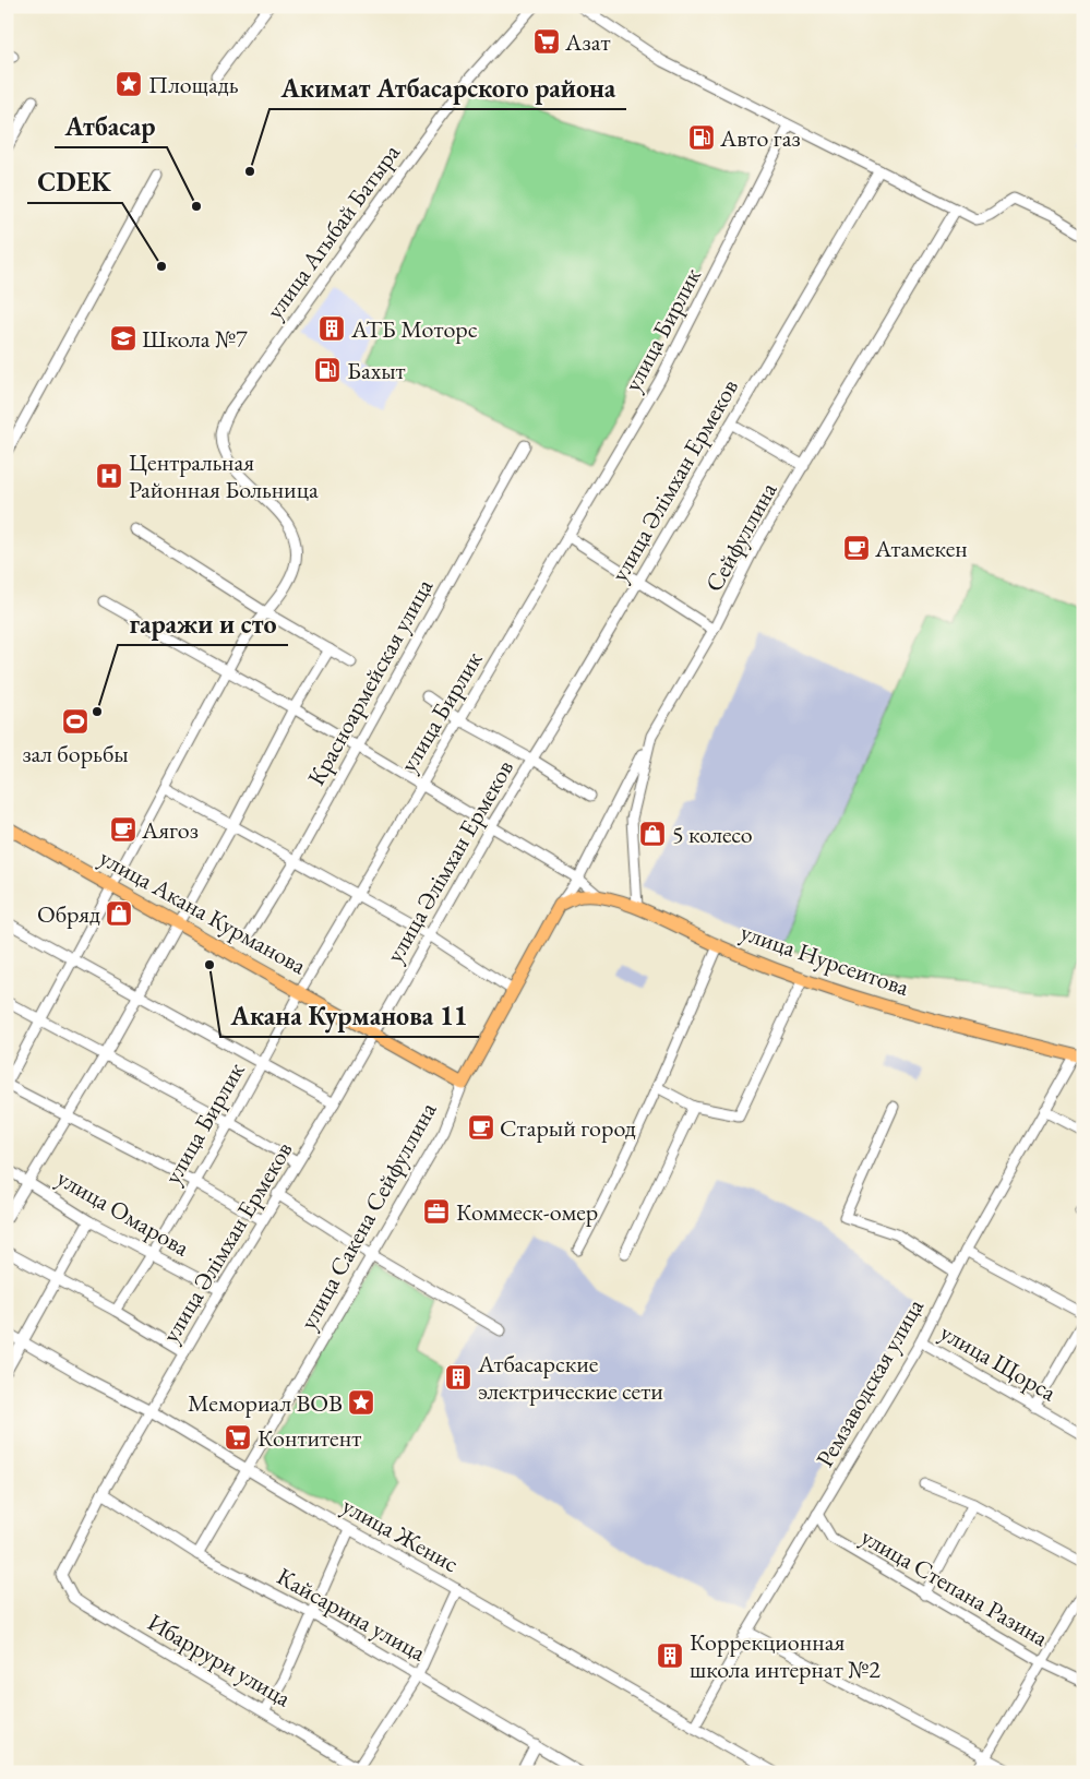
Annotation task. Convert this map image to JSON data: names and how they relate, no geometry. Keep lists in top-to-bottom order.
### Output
{
  "streets": {
    "main road": ["улица Акана Курманова", "улица Нурсеитова", "улица Сакена Сейфуллина"],
    "street": [
      "улица Агыбай Батыра",
      "улица Бирлик",
      "улица Әлімхан Ермеков",
      "Сейфуллина",
      "Красноармейская улица",
      "улица Омарова",
      "улица Щорса",
      "Ремзаводская улица",
      "улица Женис",
      "улица Степана Разина",
      "Кайсарина улица",
      "Ибаррури улица"
    ]
  },
  "crossings": [
    ["улица Агыбай Батыра", "улица Акана Курманова"],
    ["улица Бирлик", "улица Акана Курманова"],
    ["улица Бирлик", "улица Омарова"],
    ["улица Әлімхан Ермеков", "улица Акана Курманова"],
    ["улица Әлімхан Ермеков", "улица Омарова"],
    ["улица Әлімхан Ермеков", "улица Женис"],
    ["улица Әлімхан Ермеков", "Кайсарина улица"],
    ["улица Әлімхан Ермеков", "Ибаррури улица"],
    ["Сейфуллина", "улица Нурсеитова"],
    ["Сейфуллина", "улица Сакена Сейфуллина"],
    ["улица Акана Курманова", "улица Сакена Сейфуллина"],
    ["улица Нурсеитова", "улица Сакена Сейфуллина"],
    ["улица Нурсеитова", "Ремзаводская улица"],
    ["улица Сакена Сейфуллина", "улица Женис"],
    ["улица Сакена Сейфуллина", "Кайсарина улица"],
    ["улица Щорса", "Ремзаводская улица"],
    ["Ремзаводская улица", "улица Женис"],
    ["Ремзаводская улица", "улица Степана Разина"]
  ],
  "places": {
    "supermarket": ["Азат", "Контитент"],
    "place": ["Площадь", "Мемориал ВОВ"],
    "fuel station": ["Авто газ", "Бахыт"],
    "other": [
      "Акимат Атбасарского района",
      "Атбасар",
      "CDEK",
      "гаражи и сто",
      "Акана Курманова 11"
    ],
    "building": ["АТБ Моторс", "Атбасарские электрические сети", "Коррекционная школа интернат №2"],
    "school or university": ["Школа №7"],
    "hospital": ["Центральная Районная Больница"],
    "cafe": ["Атамекен", "Аягоз", "Старый город"],
    "sports": ["зал борьбы"],
    "shop": ["5 колесо", "Обряд"],
    "office": ["Коммеск-омер"]
  }
}
